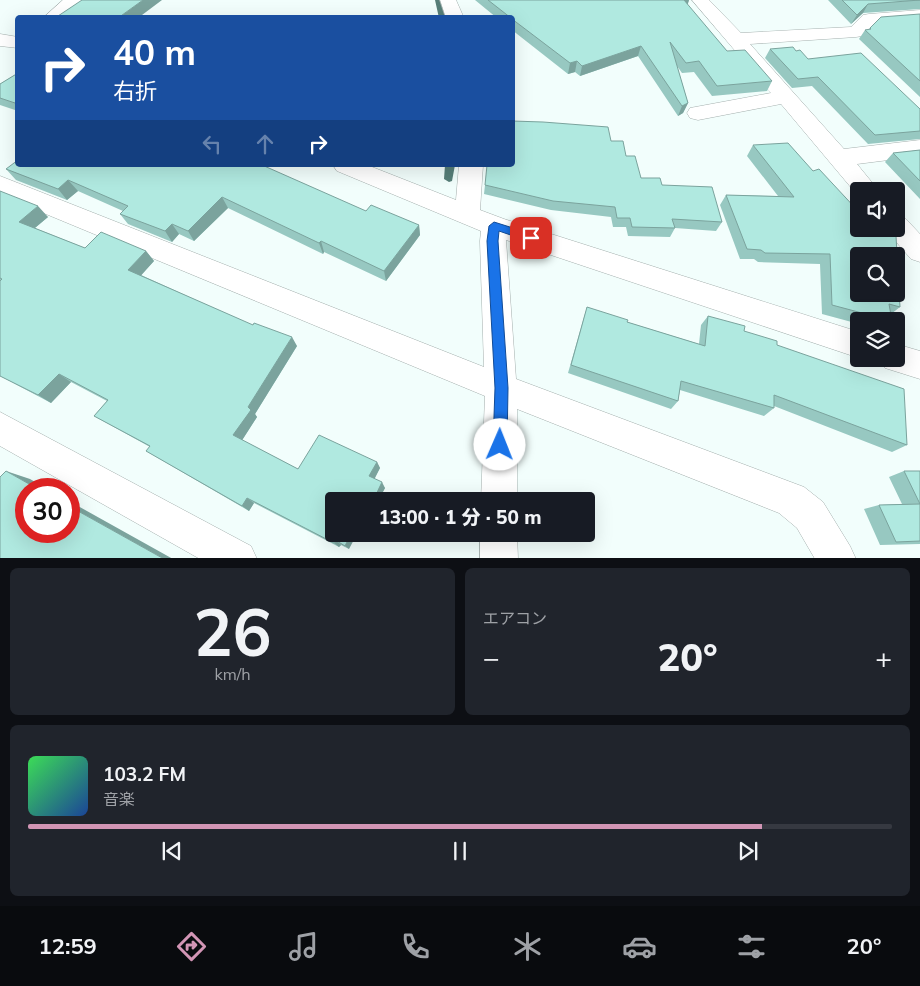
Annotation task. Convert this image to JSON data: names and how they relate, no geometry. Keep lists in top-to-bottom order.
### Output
{
  "page": {
    "turn": ["40 m", "右折"],
    "limit": "30",
    "trip": "13:00 · 1 分 · 50 m",
    "tile": [
      ["26", "km/h"],
      "エアコン"
    ],
    "heat": ["−", "20°", "+"],
    "song": ["103.2 FM", "音楽"],
    "tabs": ["12:59", "20°"]
  }
}
